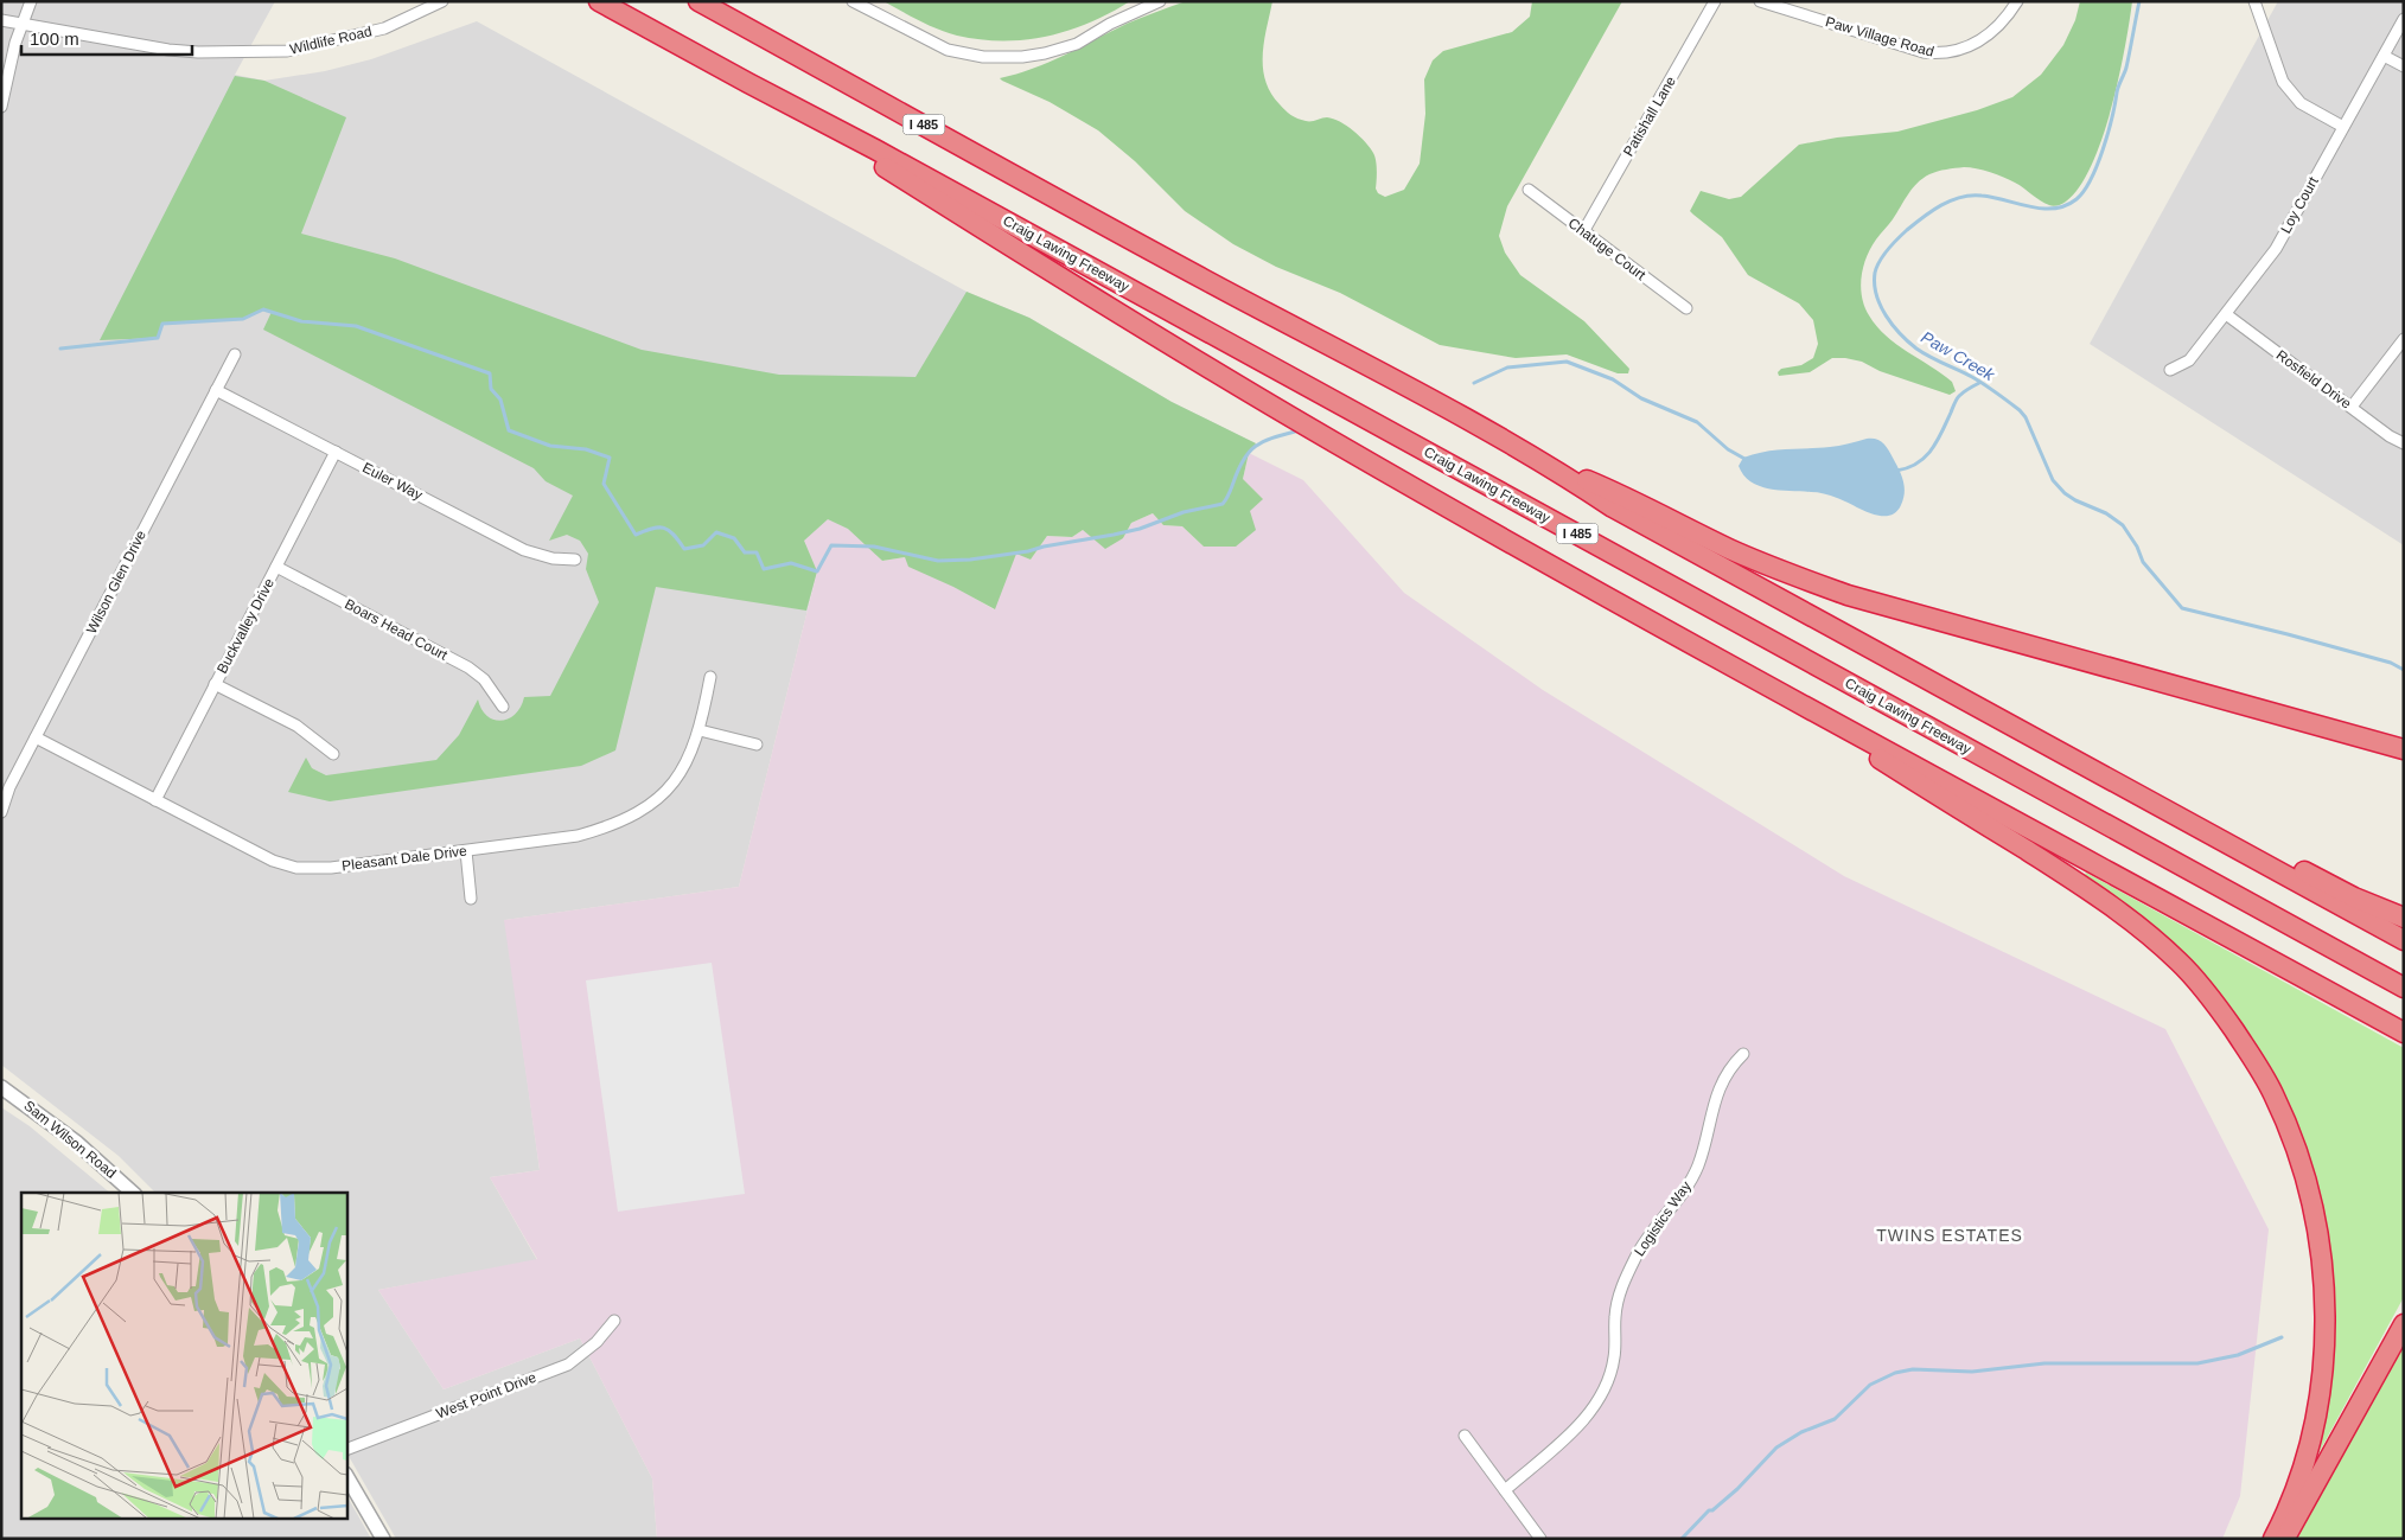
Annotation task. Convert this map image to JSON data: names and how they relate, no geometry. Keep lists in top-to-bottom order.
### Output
{
  "streets": {
    "highway": ["I 485", "Craig Lawing Freeway"],
    "street": [
      "Paw Village Road",
      "Wildlife Road",
      "Patishall Lane",
      "Loy Court",
      "Chatuge Court",
      "Rosfield Drive",
      "Euler Way",
      "Wilson Glen Drive",
      "Buckvalley Drive",
      "Boars Head Court",
      "Pleasant Dale Drive",
      "Sam Wilson Road",
      "Logistics Way",
      "West Point Drive"
    ]
  },
  "crossings": [
    ["Patishall Lane", "Chatuge Court"],
    ["Loy Court", "Rosfield Drive"],
    ["Euler Way", "Wilson Glen Drive"],
    ["Euler Way", "Buckvalley Drive"],
    ["Wilson Glen Drive", "Pleasant Dale Drive"],
    ["Buckvalley Drive", "Boars Head Court"],
    ["Buckvalley Drive", "Pleasant Dale Drive"]
  ],
  "districts": ["TWINS ESTATES"],
  "water": ["Paw Creek"],
  "scale_bar": "100 m"
}
